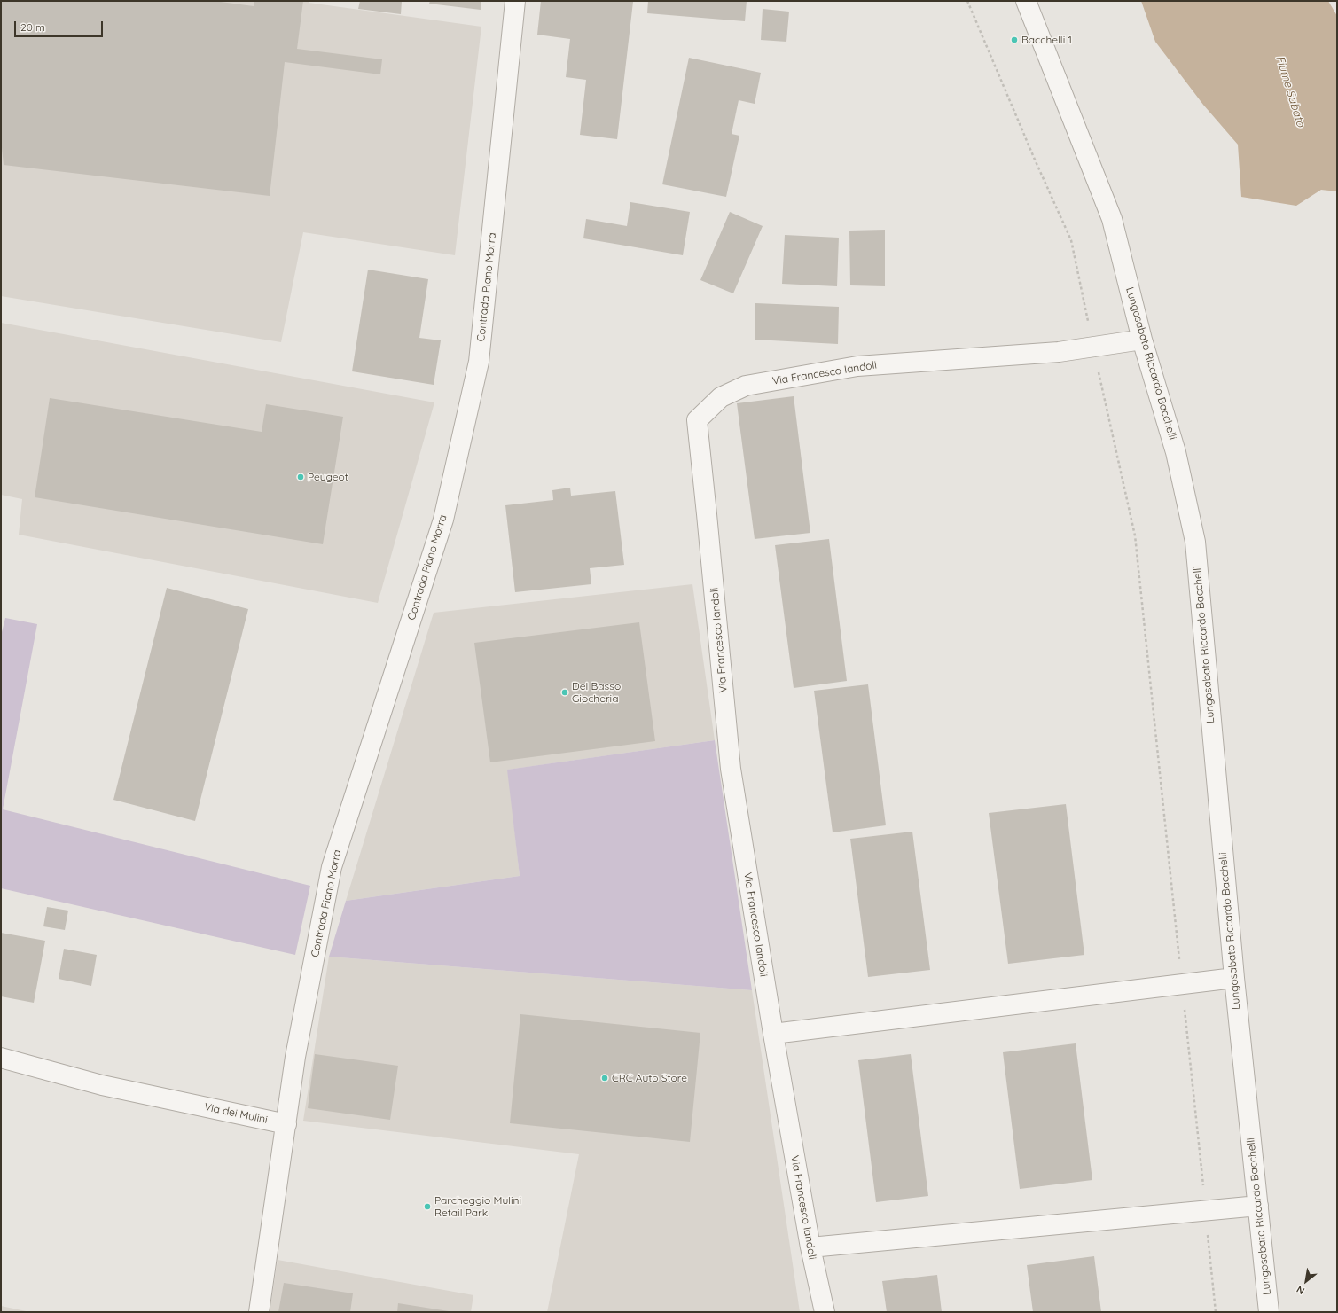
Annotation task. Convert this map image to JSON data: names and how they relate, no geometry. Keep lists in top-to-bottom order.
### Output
{
  "streets": {
    "street": [
      "Contrada Piano Morra",
      "Lungosabato Riccardo Bacchelli",
      "Via Francesco Iandoli",
      "Via dei Mulini"
    ]
  },
  "crossings": [
    ["Contrada Piano Morra", "Via dei Mulini"],
    ["Lungosabato Riccardo Bacchelli", "Via Francesco Iandoli"]
  ],
  "water": ["Fiume Sabato"],
  "places": [
    "Bacchelli 1",
    "Peugeot",
    "Del Basso Giocheria",
    "CRC Auto Store",
    "Parcheggio Mulini Retail Park"
  ],
  "scale_bar": "20 m",
  "north": "bottom left"
}
